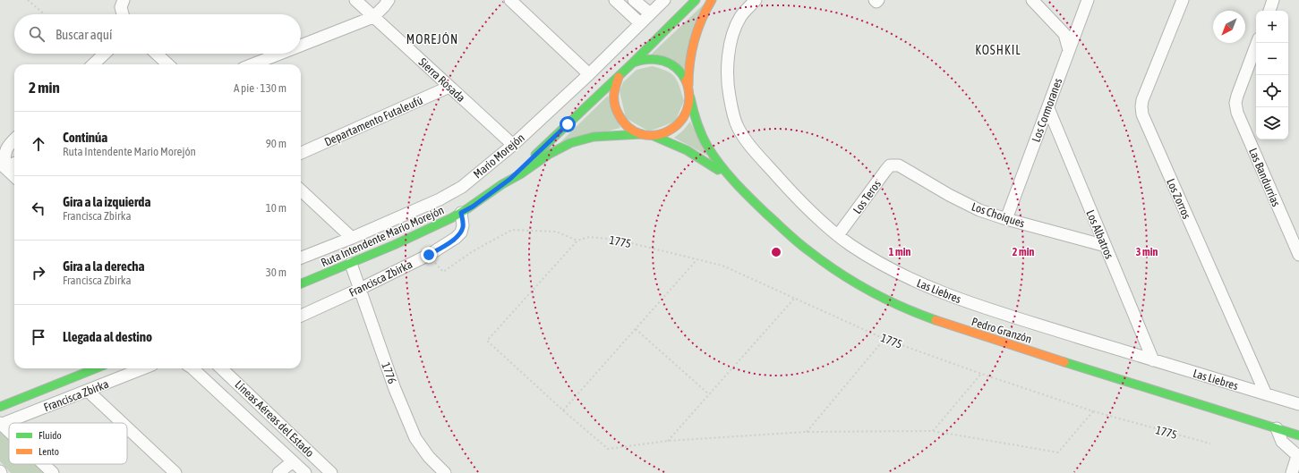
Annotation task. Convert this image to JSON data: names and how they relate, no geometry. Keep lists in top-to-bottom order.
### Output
{
  "streets": {
    "main road": ["Ruta Intendente Mario Morejón", "Pedro Granzón"],
    "street": [
      "Sierra Rosada",
      "Los Cormoranes",
      "Departamento Futaleufú",
      "Mario Morejón",
      "Las Bandurrias",
      "Los Teros",
      "Los Zorros",
      "Los Choiques",
      "Los Albatros",
      "Francisca Zbirka",
      "Las Liebres",
      "1776",
      "Líneas Aéreas del Estado"
    ],
    "path": ["1775"]
  },
  "crossings": [
    ["Sierra Rosada", "Departamento Futaleufú"],
    ["Sierra Rosada", "Mario Morejón"],
    ["Los Cormoranes", "Los Choiques"],
    ["Los Cormoranes", "Los Albatros"],
    ["Los Teros", "Los Choiques"],
    ["Los Teros", "Las Liebres"],
    ["Los Zorros", "Las Liebres"],
    ["Los Choiques", "Los Albatros"],
    ["Los Albatros", "Las Liebres"],
    ["Ruta Intendente Mario Morejón", "Francisca Zbirka"],
    ["Ruta Intendente Mario Morejón", "Pedro Granzón"],
    ["Ruta Intendente Mario Morejón", "1776"],
    ["Francisca Zbirka", "1776"]
  ],
  "districts": ["MOREJÓN", "KOSHKIL"],
  "legend": ["Fluido", "Lento"],
  "north": "bottom left",
  "page": {
    "map_buttons": ["+", "−"],
    "search": "Buscar aquí",
    "heading": ["2 min", "A pie · 130 m"],
    "list": [
      ["Continúa", "Ruta Intendente Mario Morejón", "90 m"],
      ["Gira a la izquierda", "Francisca Zbirka", "10 m"],
      ["Gira a la derecha", "Francisca Zbirka", "30 m"],
      "Llegada al destino"
    ]
  },
  "rings": ["1 min", "2 min", "3 min"]
}
